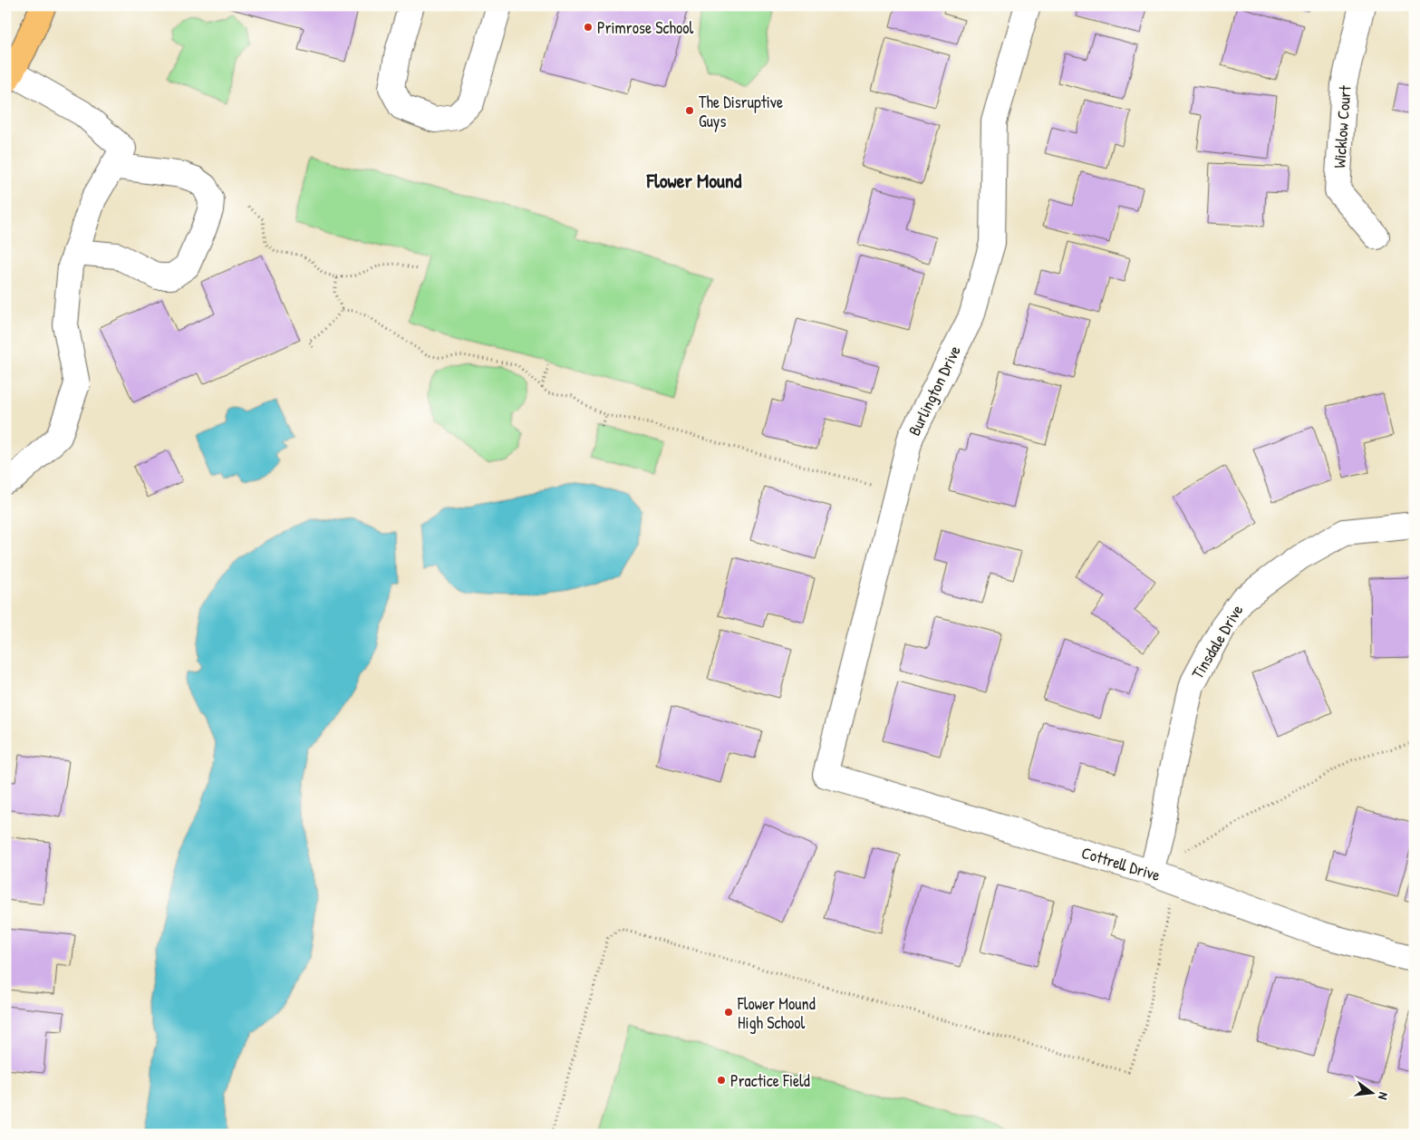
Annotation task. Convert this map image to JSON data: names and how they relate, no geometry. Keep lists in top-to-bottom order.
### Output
{
  "streets": {
    "street": [
      "Wicklow Court",
      "Burlington Drive",
      "Tinsdale Drive",
      "Cottrell Drive"
    ]
  },
  "crossings": [
    ["Burlington Drive", "Cottrell Drive"],
    ["Tinsdale Drive", "Cottrell Drive"]
  ],
  "districts": ["Flower Mound"],
  "places": [
    "Primrose School",
    "The Disruptive Guys",
    "Flower Mound High School",
    "Practice Field"
  ],
  "north": "right"
}
